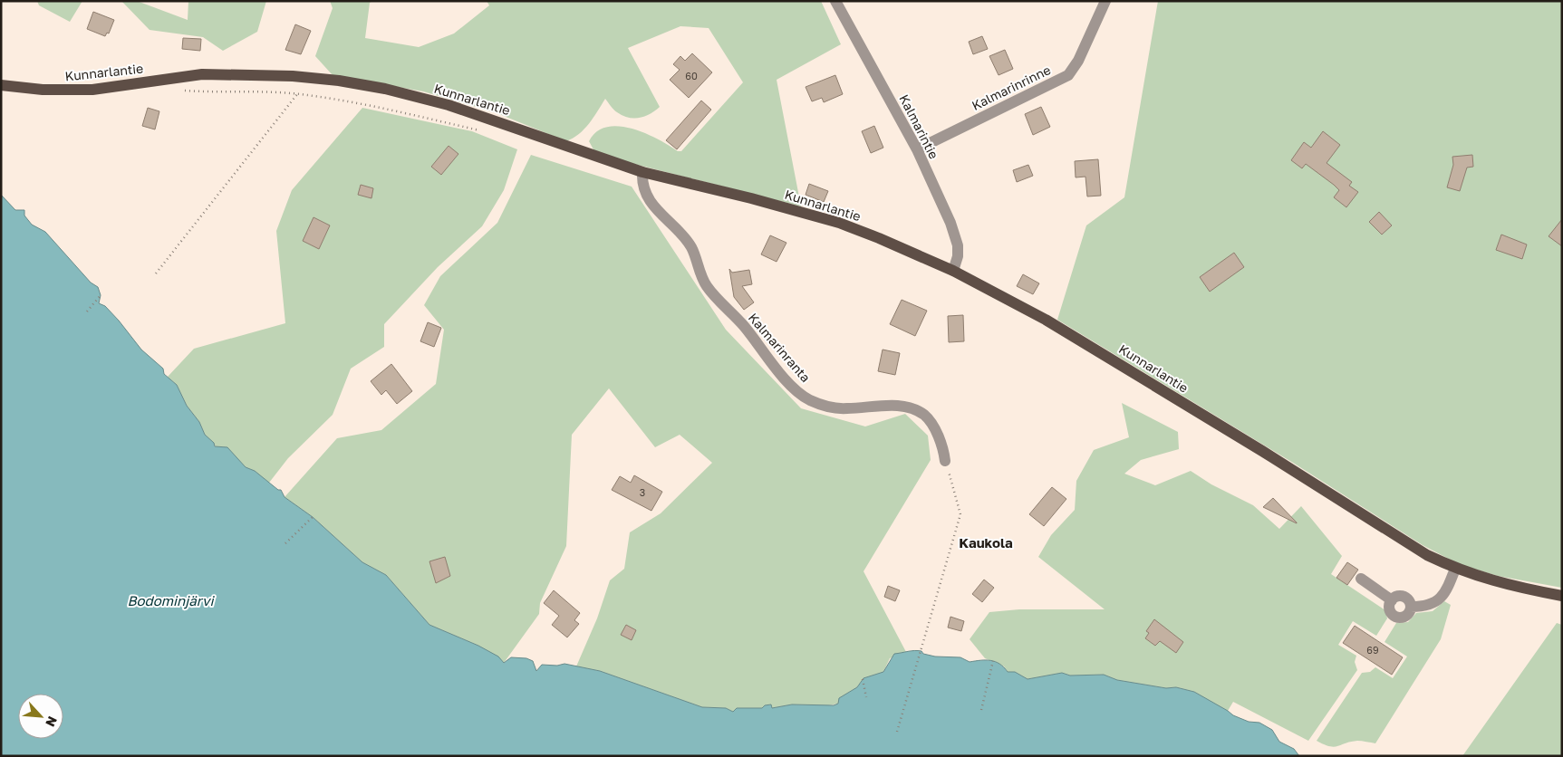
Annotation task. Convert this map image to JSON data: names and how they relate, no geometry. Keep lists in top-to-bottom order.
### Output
{
  "streets": {
    "main road": ["Kunnarlantie"],
    "street": ["Kalmarinrinne", "Kalmarintie", "Kalmarinranta"]
  },
  "crossings": [
    ["Kunnarlantie", "Kalmarintie"],
    ["Kunnarlantie", "Kalmarinranta"],
    ["Kalmarinrinne", "Kalmarintie"]
  ],
  "districts": ["Kaukola"],
  "water": ["Bodominjärvi"],
  "house_numbers": ["60", "3", "69"],
  "north": "bottom right"
}
